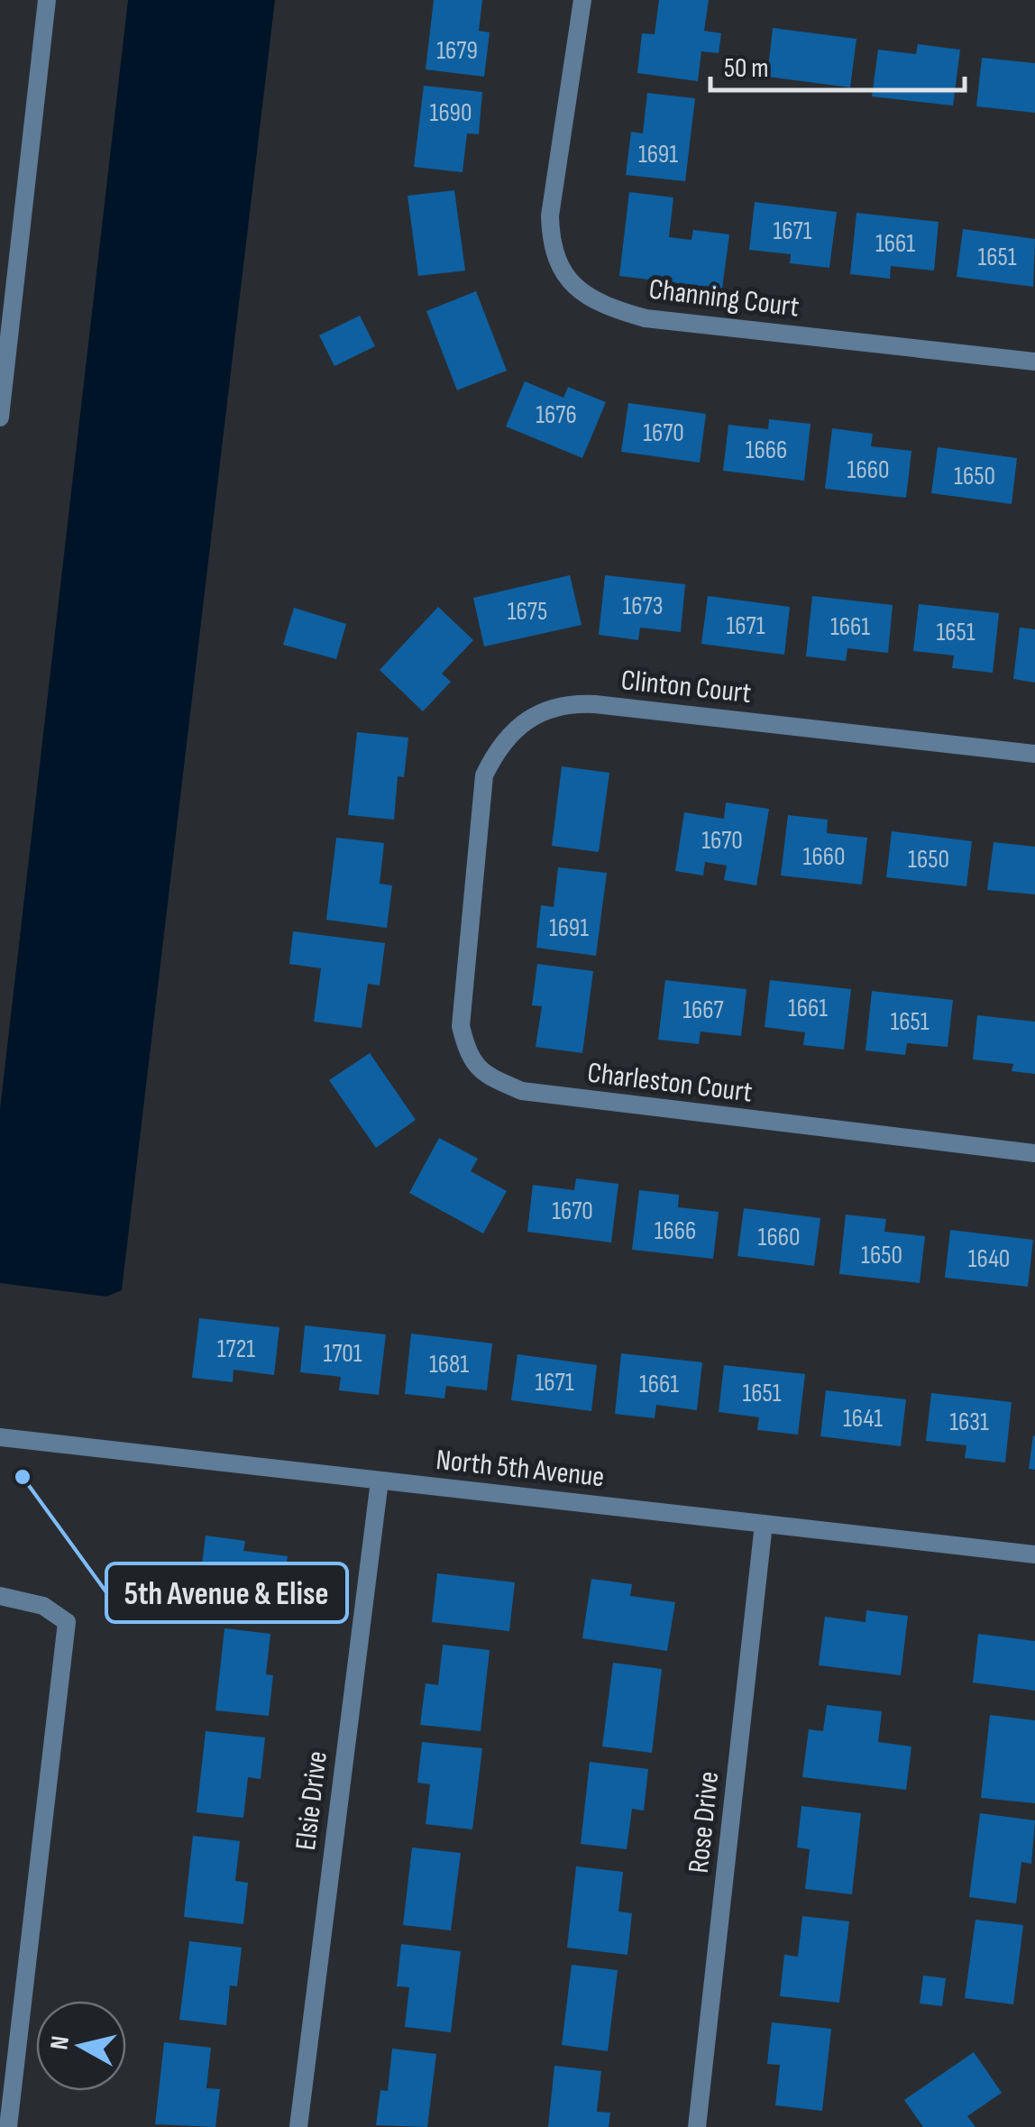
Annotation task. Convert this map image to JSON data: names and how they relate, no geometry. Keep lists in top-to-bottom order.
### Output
{
  "streets": {
    "street": [
      "Channing Court",
      "Clinton Court",
      "Charleston Court",
      "North 5th Avenue",
      "Elsie Drive",
      "Rose Drive"
    ]
  },
  "crossings": [
    ["Clinton Court", "Charleston Court"],
    ["North 5th Avenue", "Elsie Drive"],
    ["North 5th Avenue", "Rose Drive"]
  ],
  "places": ["5th Avenue & Elise"],
  "house_numbers": [
    "1679",
    "1690",
    "1691",
    "1671",
    "1661",
    "1651",
    "1676",
    "1670",
    "1666",
    "1660",
    "1650",
    "1673",
    "1675",
    "1671",
    "1661",
    "1651",
    "1670",
    "1660",
    "1650",
    "1691",
    "1661",
    "1667",
    "1651",
    "1670",
    "1666",
    "1660",
    "1650",
    "1640",
    "1721",
    "1701",
    "1681",
    "1671",
    "1661",
    "1651",
    "1641",
    "1631"
  ],
  "scale_bar": "50 m",
  "north": "left"
}
